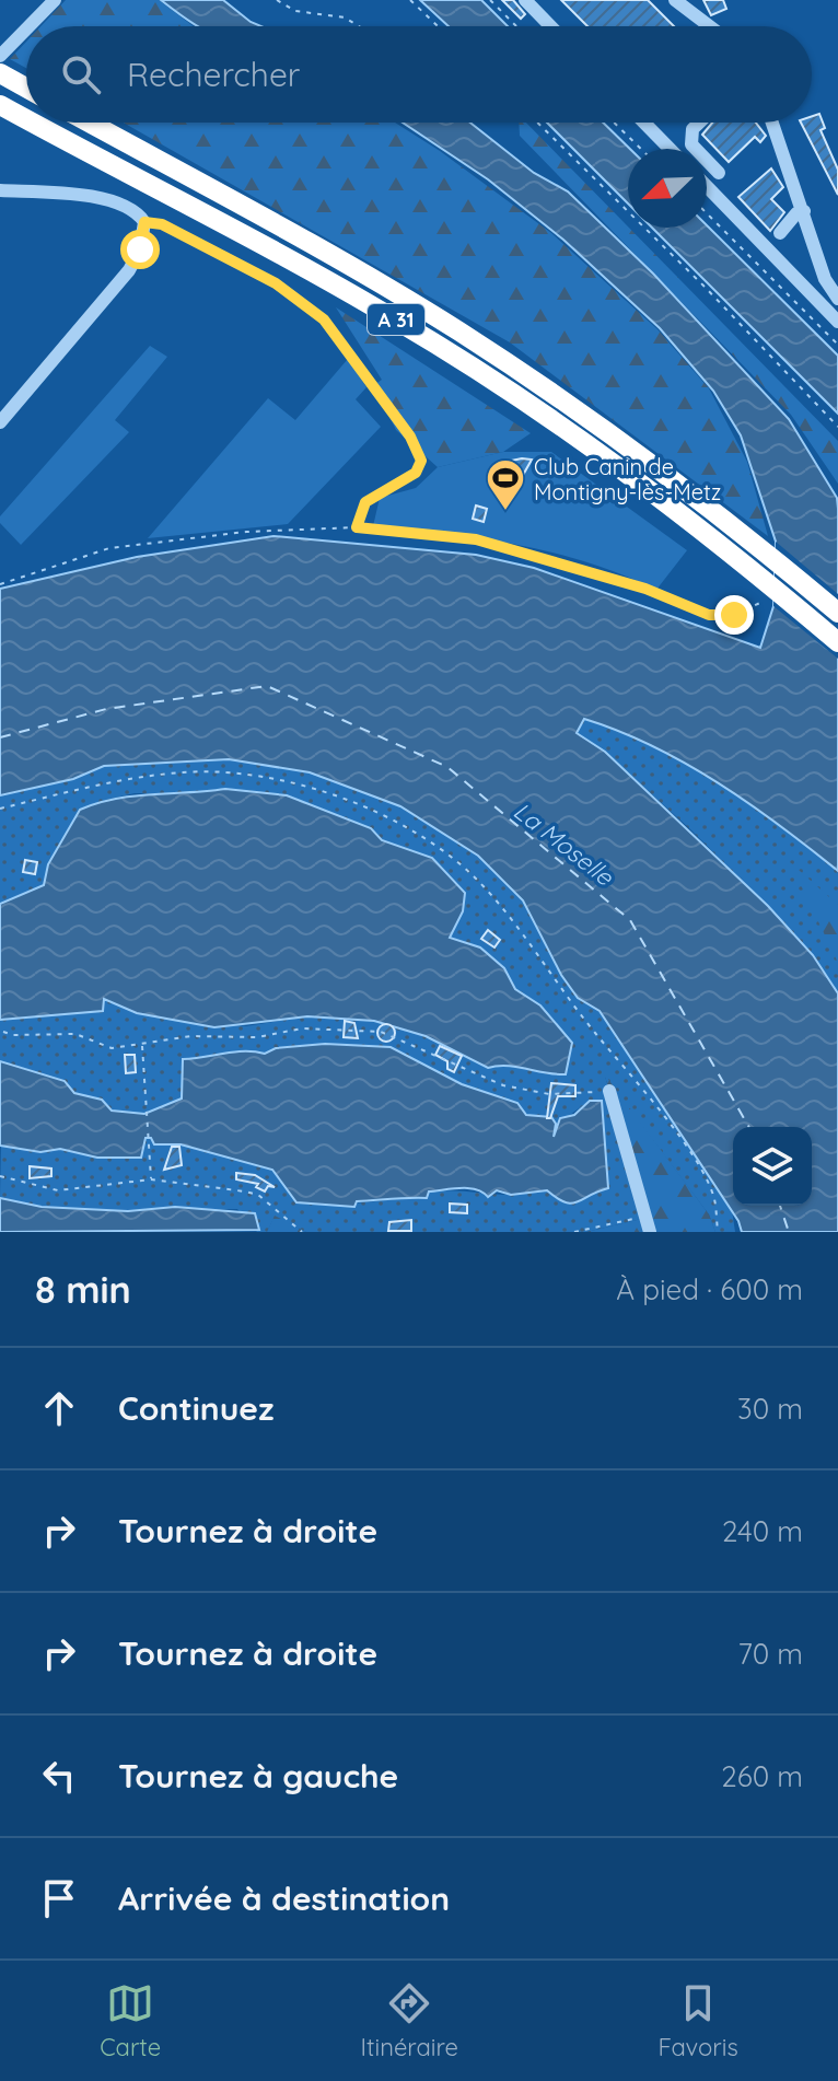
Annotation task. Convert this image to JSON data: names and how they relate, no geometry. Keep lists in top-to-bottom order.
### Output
{
  "streets": {
    "highway": ["A 31"]
  },
  "water": ["La Moselle"],
  "places": {
    "sports": ["Club Canin de Montigny-lès-Metz"]
  },
  "north": "bottom left",
  "page": {
    "search": "Rechercher",
    "heading": ["8 min", "À pied · 600 m"],
    "list": [
      ["Continuez", "30 m"],
      ["Tournez à droite", "240 m"],
      ["Tournez à droite", "70 m"],
      ["Tournez à gauche", "260 m"],
      "Arrivée à destination"
    ],
    "nav": ["Carte", "Itinéraire", "Favoris"]
  }
}
